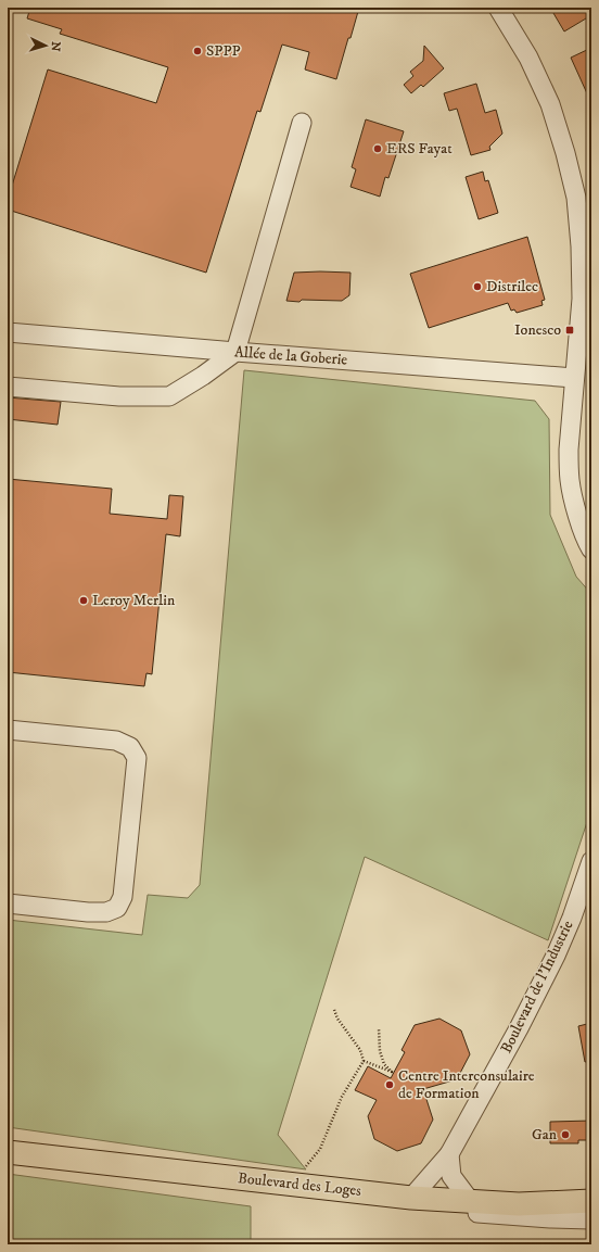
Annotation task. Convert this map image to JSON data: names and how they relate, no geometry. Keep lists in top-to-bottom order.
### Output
{
  "streets": {
    "main road": ["Boulevard des Loges"],
    "street": ["Allée de la Goberie", "Boulevard de l'Industrie"]
  },
  "crossings": [
    ["Boulevard de l'Industrie", "Boulevard des Loges"]
  ],
  "places": {
    "other": [
      "SPPP",
      "ERS Fayat",
      "Distrilec",
      "Leroy Merlin",
      "Centre Interconsulaire de Formation",
      "Gan"
    ],
    "transit": ["Ionesco"]
  },
  "north": "right"
}
